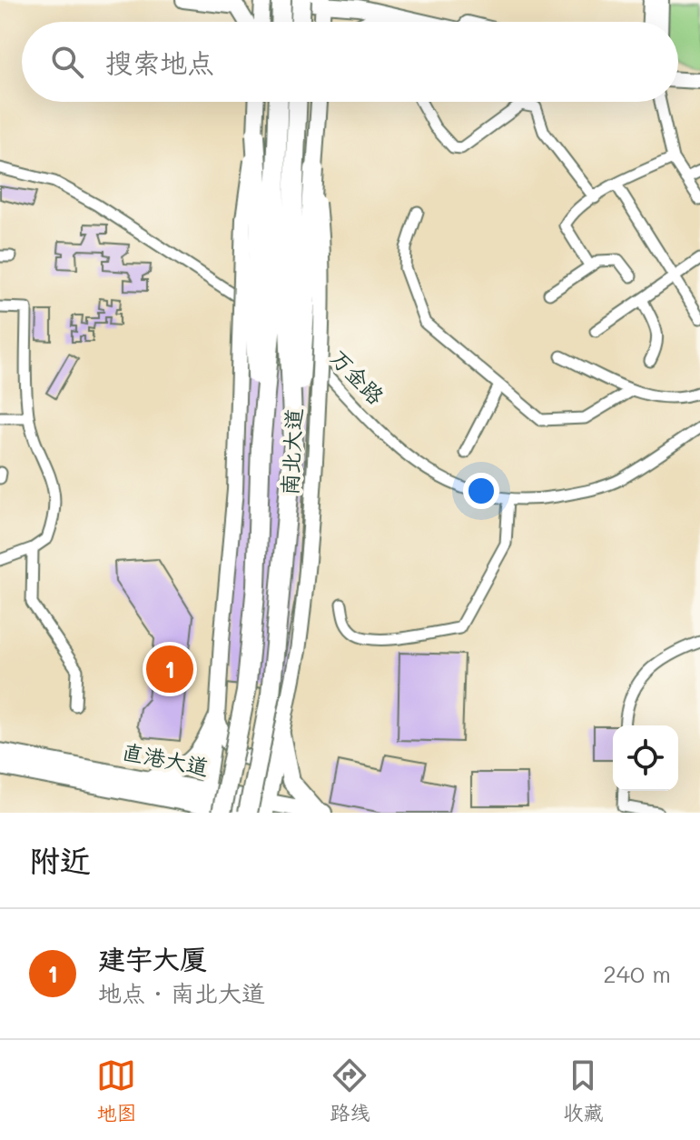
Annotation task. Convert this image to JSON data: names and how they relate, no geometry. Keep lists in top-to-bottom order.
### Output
{
  "streets": {
    "highway": ["南北大道"],
    "main road": ["直港大道"],
    "street": ["万金路"]
  },
  "crossings": [
    ["南北大道", "直港大道"]
  ],
  "page": {
    "search": "搜索地点",
    "pins": "1",
    "heading": "附近",
    "list": [
      {
        "mark": "1",
        "name": "建宇大厦",
        "note": "地点 · 南北大道",
        "value": "240 m"
      }
    ],
    "nav": ["地图", "路线", "收藏"]
  }
}
